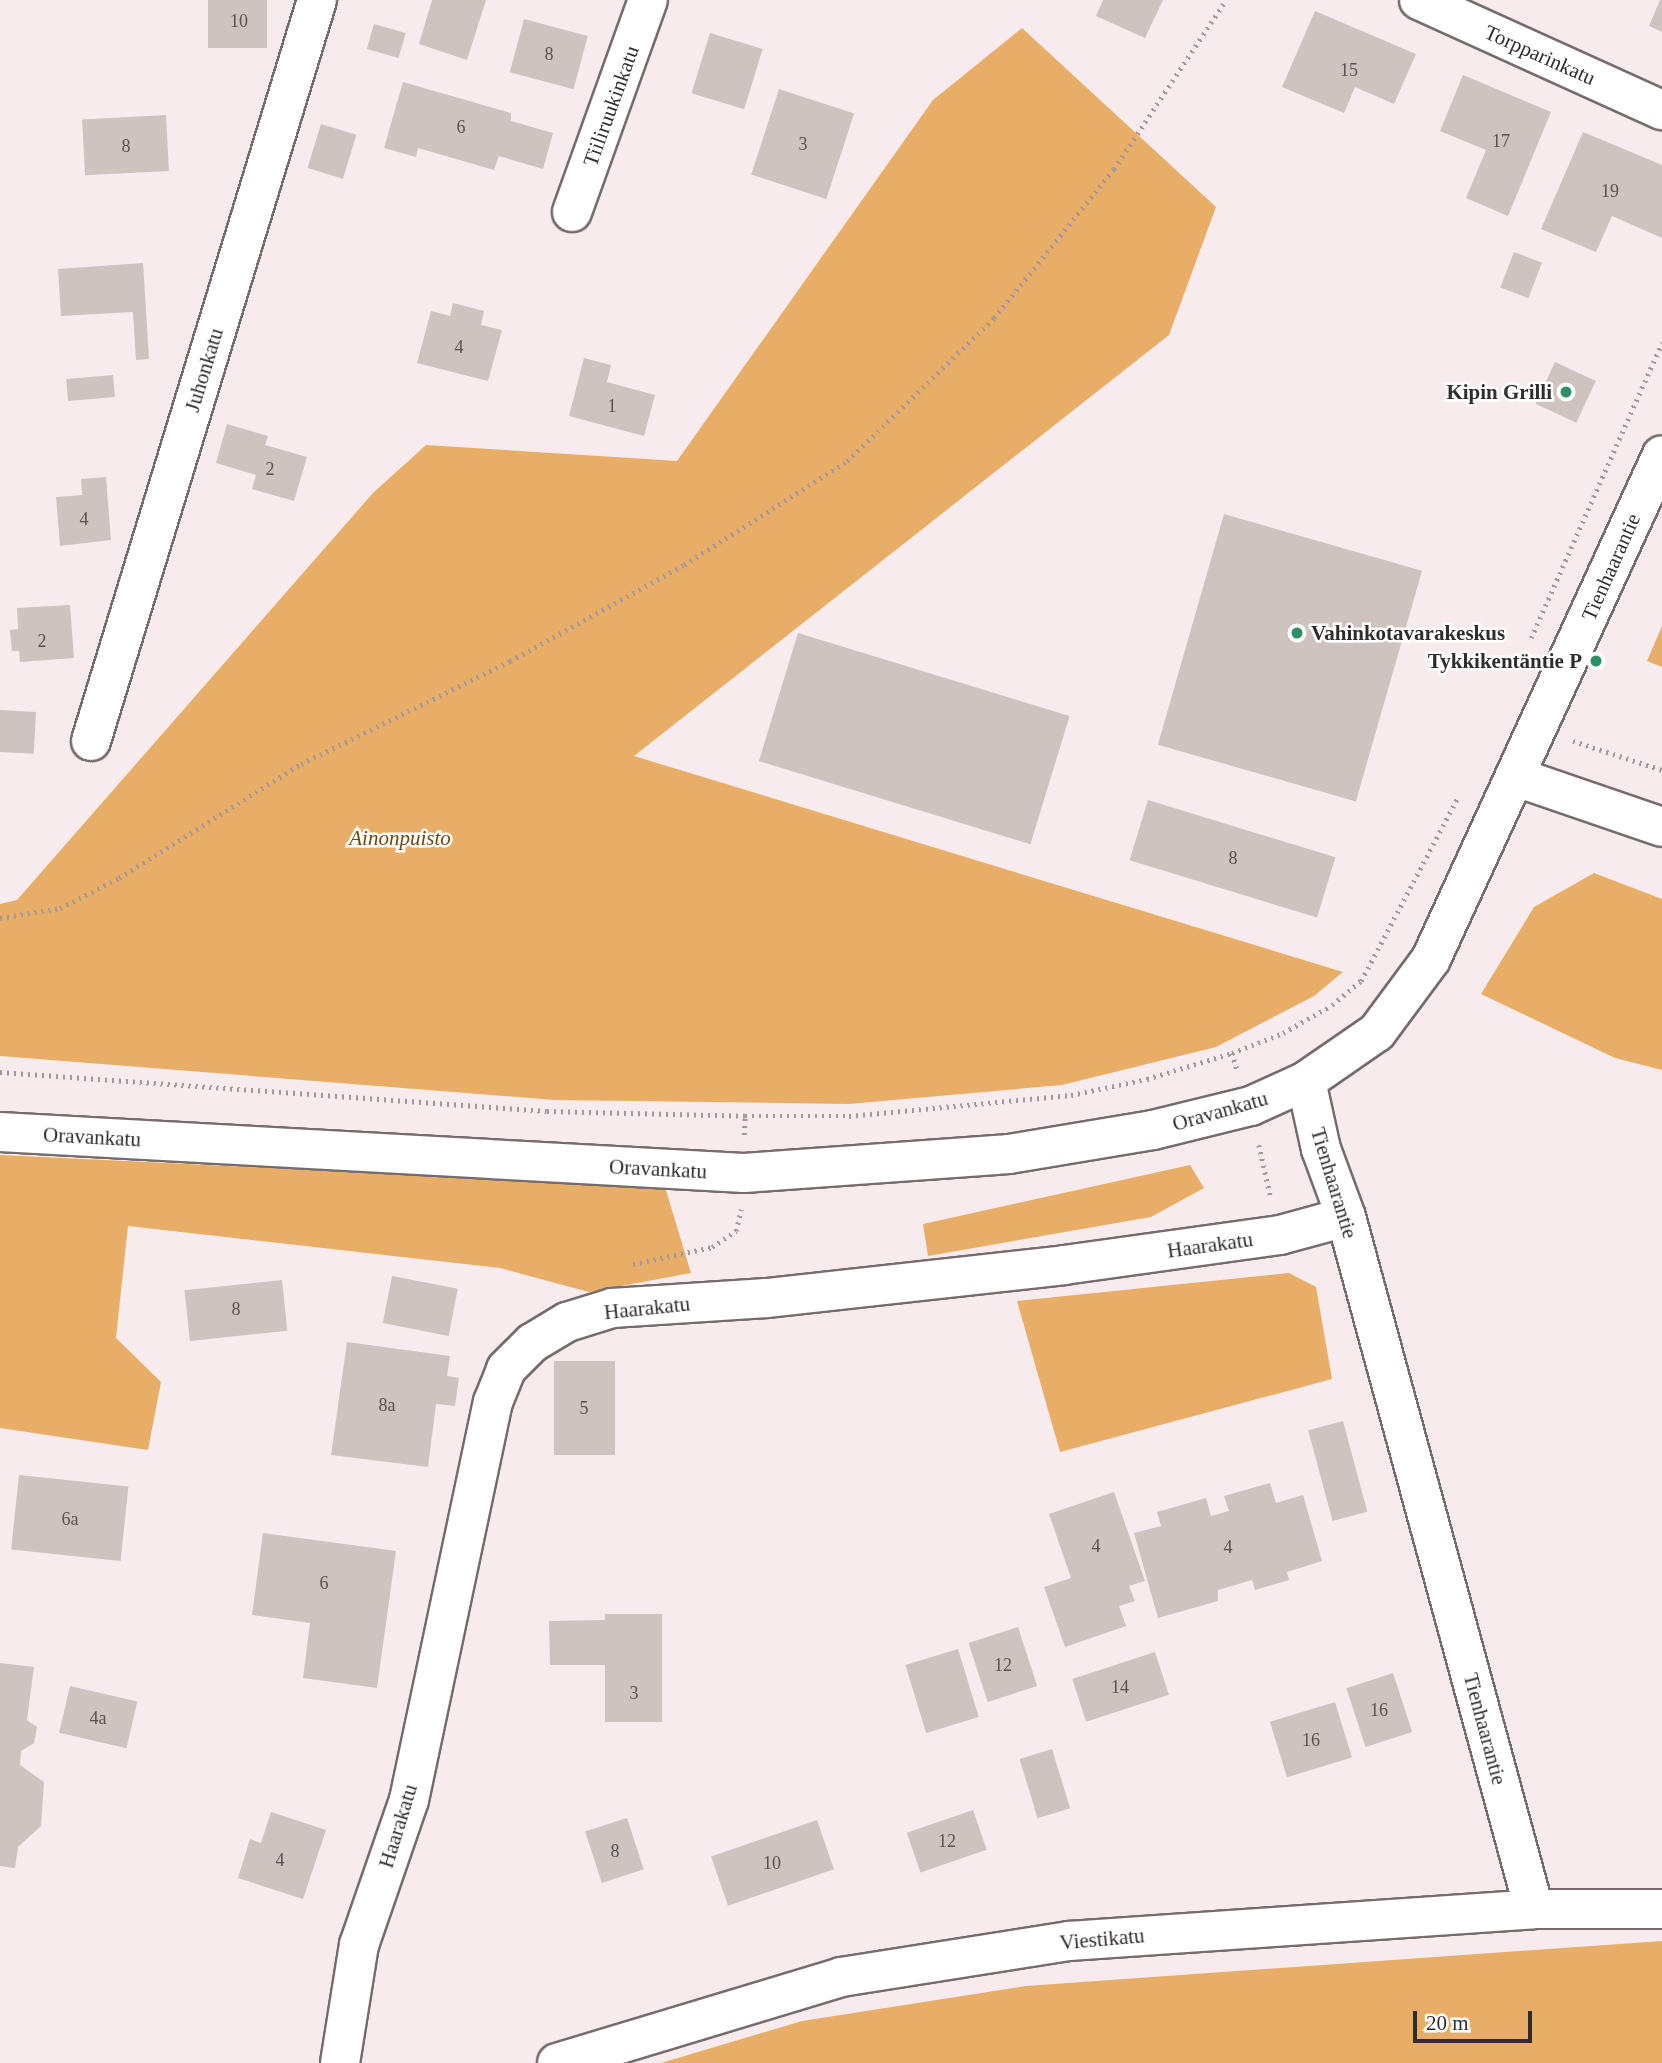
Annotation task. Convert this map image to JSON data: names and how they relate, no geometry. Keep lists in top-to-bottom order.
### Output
{
  "streets": {
    "street": [
      "Torpparinkatu",
      "Tiiliruukinkatu",
      "Juhonkatu",
      "Tienhaarantie",
      "Oravankatu",
      "Haarakatu",
      "Viestikatu"
    ]
  },
  "crossings": [
    ["Tienhaarantie", "Oravankatu"],
    ["Tienhaarantie", "Haarakatu"],
    ["Tienhaarantie", "Viestikatu"]
  ],
  "parks": ["Ainonpuisto"],
  "places": ["Kipin Grilli", "Vahinkotavarakeskus", "Tykkikentäntie P"],
  "house_numbers": [
    "10",
    "8",
    "15",
    "6",
    "17",
    "3",
    "8",
    "19",
    "4",
    "1",
    "2",
    "4",
    "2",
    "8",
    "8",
    "8a",
    "5",
    "6a",
    "4",
    "4",
    "6",
    "12",
    "14",
    "3",
    "16",
    "4a",
    "16",
    "12",
    "8",
    "4",
    "10"
  ],
  "scale_bar": "20 m"
}
